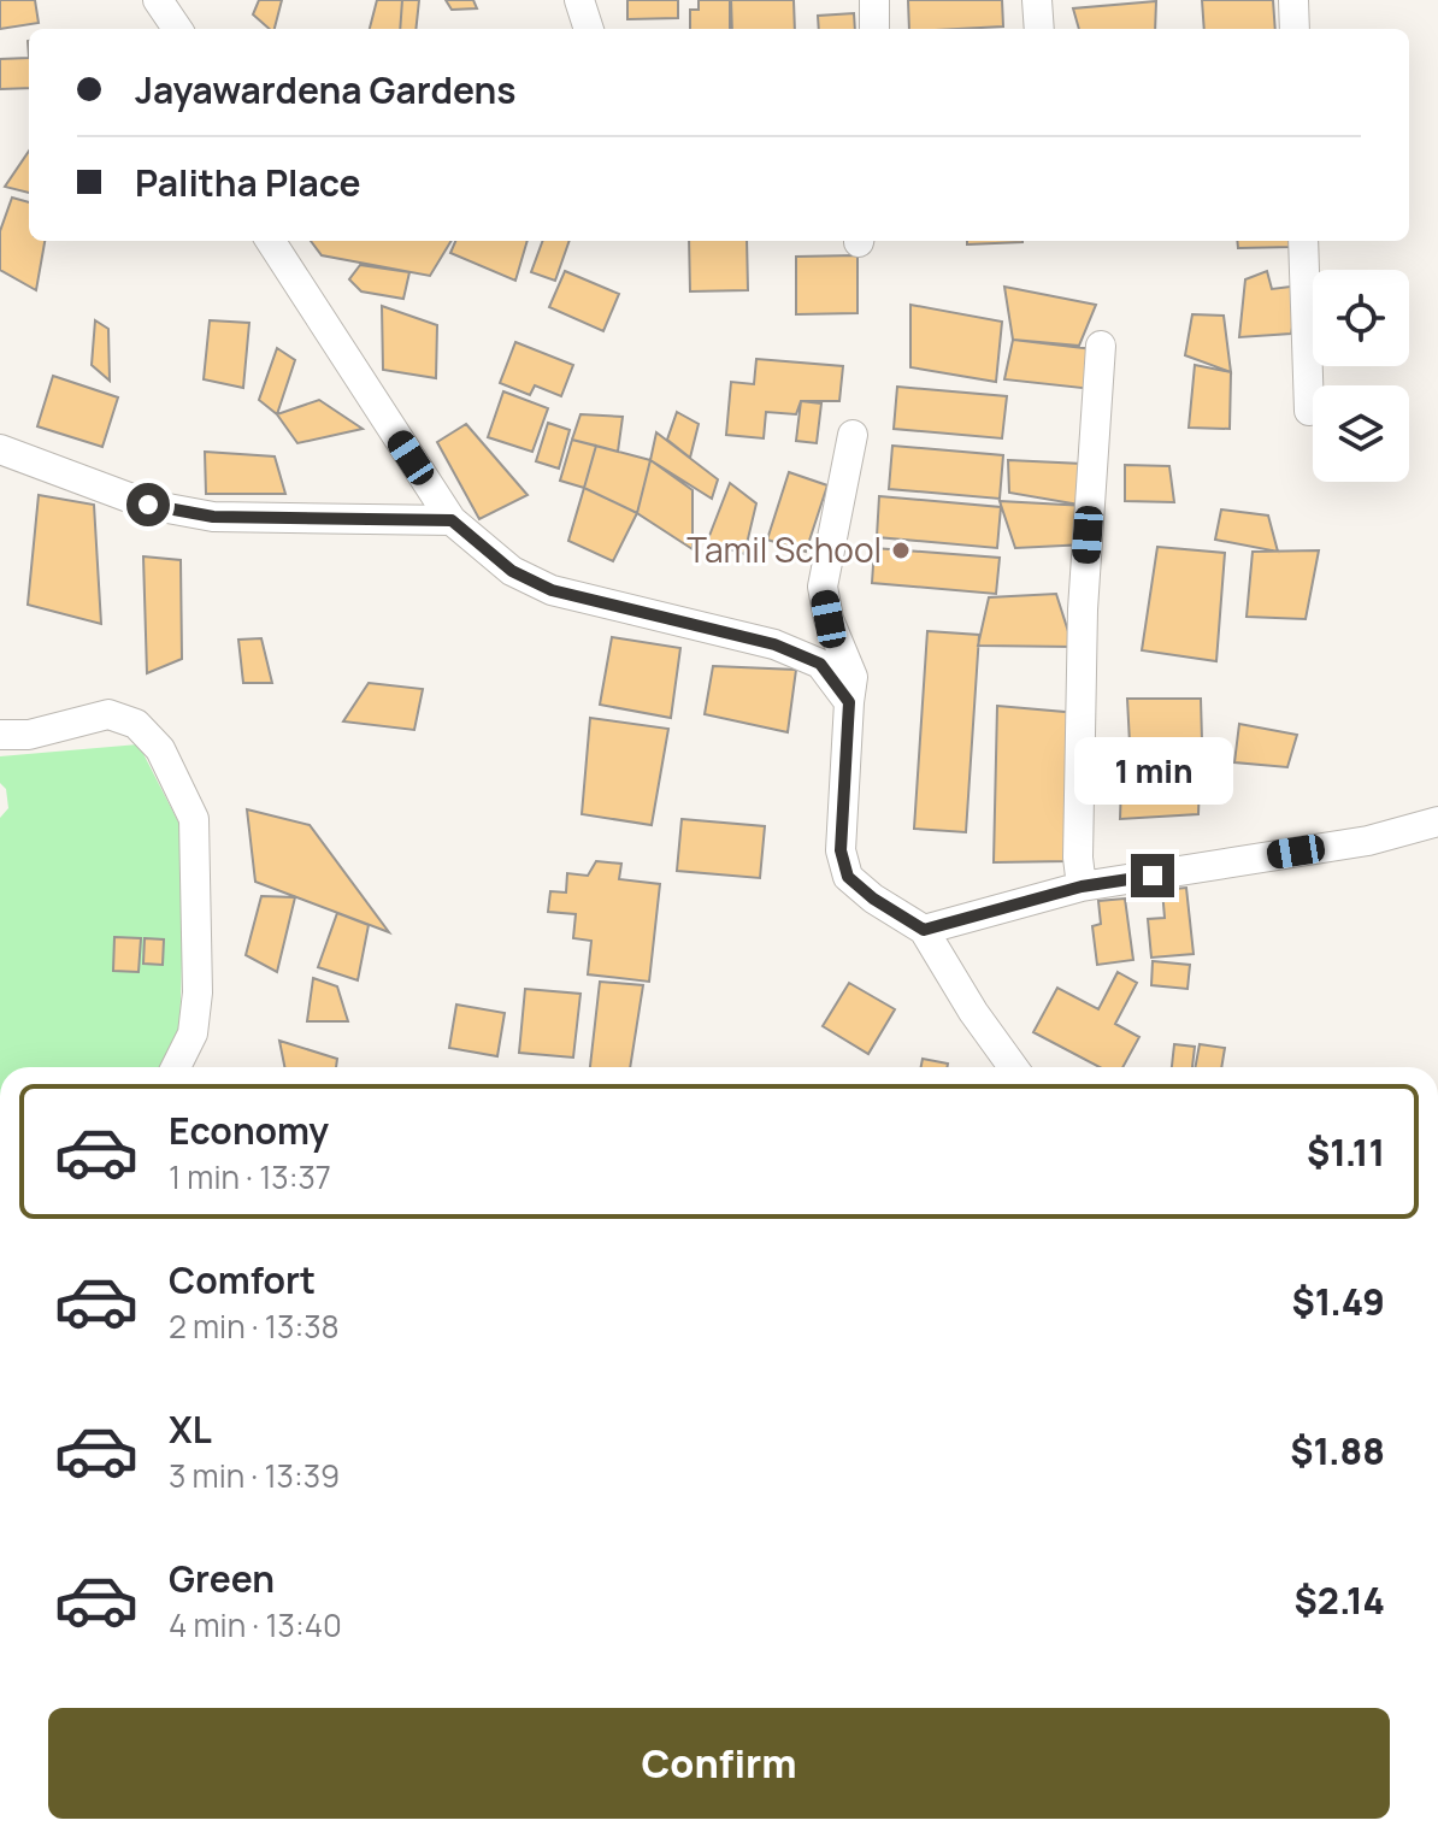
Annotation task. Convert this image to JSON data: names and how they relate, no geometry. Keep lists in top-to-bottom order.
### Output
{
  "places": ["Tamil School"],
  "page": {
    "banner": ["Jayawardena Gardens", "Palitha Place"],
    "bubble": "1 min",
    "list": [
      {
        "name": "Economy",
        "note": "1 min · 13:37",
        "value": "$1.11"
      },
      {
        "name": "Comfort",
        "note": "2 min · 13:38",
        "value": "$1.49"
      },
      {
        "name": "XL",
        "note": "3 min · 13:39",
        "value": "$1.88"
      },
      {
        "name": "Green",
        "note": "4 min · 13:40",
        "value": "$2.14"
      }
    ],
    "buttons": "Confirm"
  }
}
